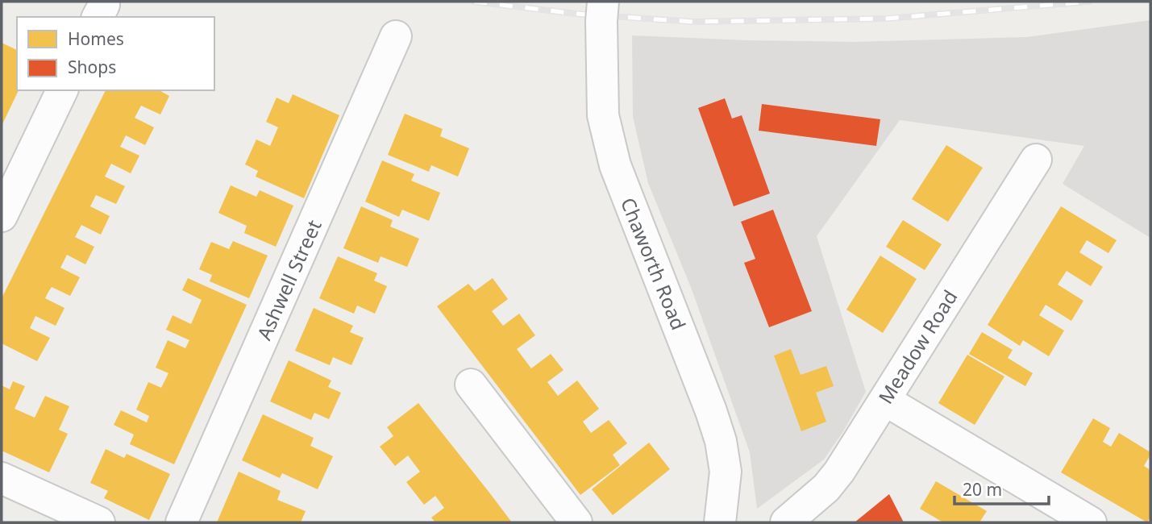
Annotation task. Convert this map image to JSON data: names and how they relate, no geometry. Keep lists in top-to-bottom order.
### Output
{
  "streets": {
    "street": ["Chaworth Road", "Ashwell Street", "Meadow Road"]
  },
  "legend": ["Homes", "Shops"],
  "scale_bar": "20 m"
}
